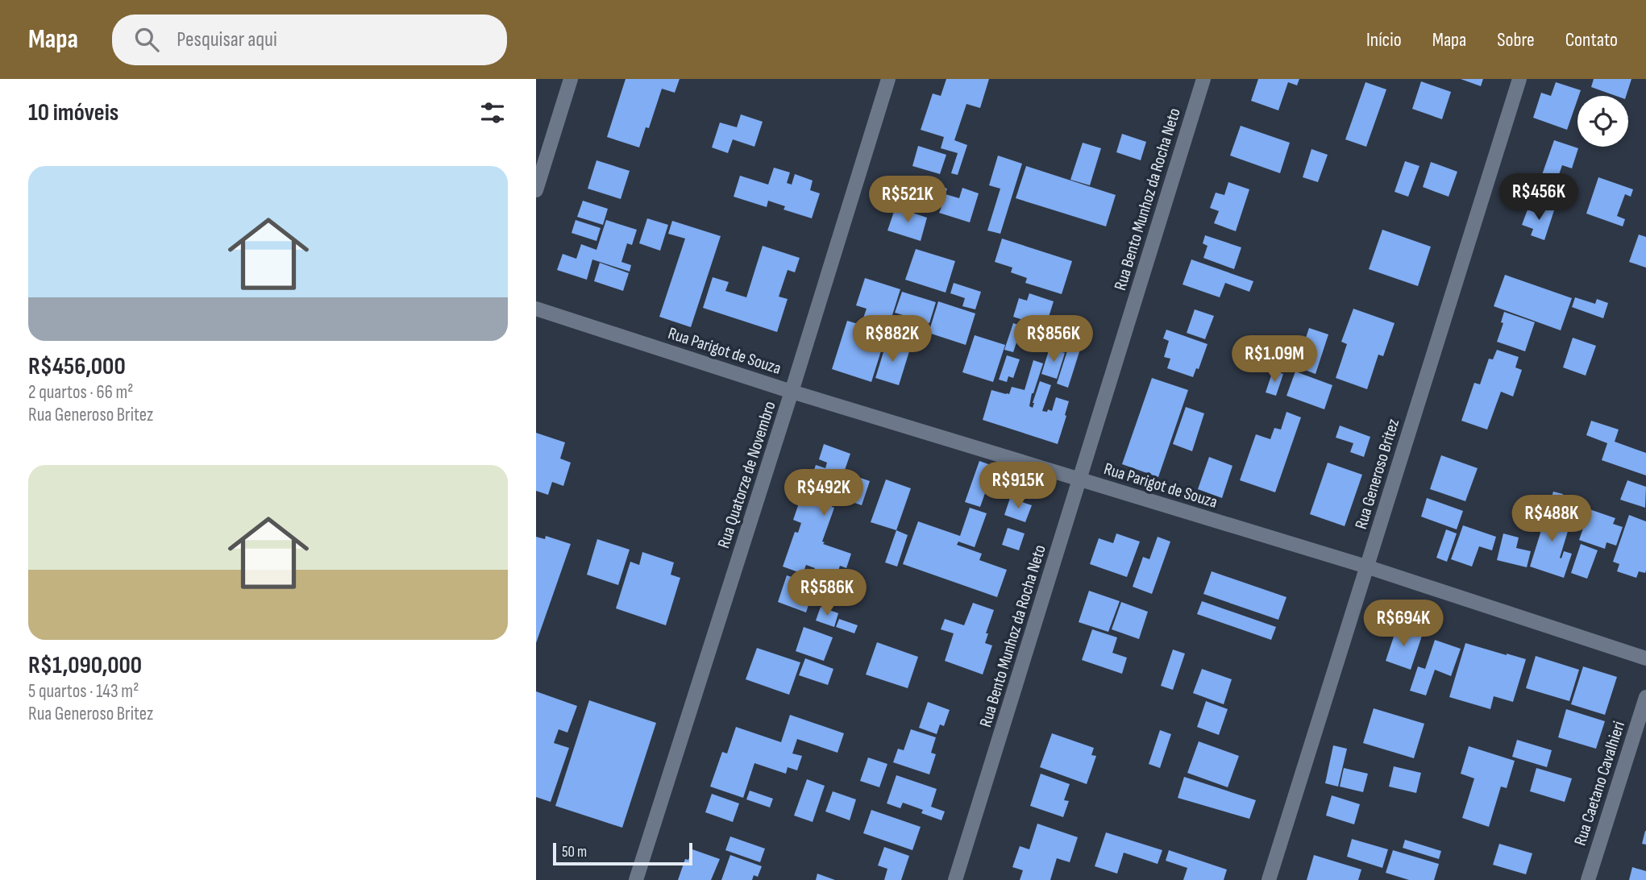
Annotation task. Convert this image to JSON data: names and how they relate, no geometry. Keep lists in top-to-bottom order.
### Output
{
  "streets": {
    "street": [
      "Rua Bento Munhoz da Rocha Neto",
      "Rua Parigot de Souza",
      "Rua Generoso Britez",
      "Rua Quatorze de Novembro",
      "Rua Caetano Cavalhieri"
    ]
  },
  "crossings": [
    ["Rua Bento Munhoz da Rocha Neto", "Rua Parigot de Souza"],
    ["Rua Parigot de Souza", "Rua Generoso Britez"],
    ["Rua Parigot de Souza", "Rua Quatorze de Novembro"]
  ],
  "scale_bar": "50 m",
  "page": {
    "header": "Mapa",
    "search": "Pesquisar aqui",
    "nav": [
      "Início",
      "Mapa",
      "Sobre",
      "Contato"
    ],
    "heading": "10 imóveis",
    "list": [
      {
        "name": "R$456,000",
        "note": "2 quartos · 66 m² · Rua Generoso Britez"
      },
      {
        "name": "R$1,090,000",
        "note": "5 quartos · 143 m² · Rua Generoso Britez"
      }
    ],
    "price": [
      "R$456K",
      "R$521K",
      "R$882K",
      "R$856K",
      "R$1.09M",
      "R$915K",
      "R$492K",
      "R$488K",
      "R$586K",
      "R$694K"
    ],
    "scale": "50 m"
  }
}
